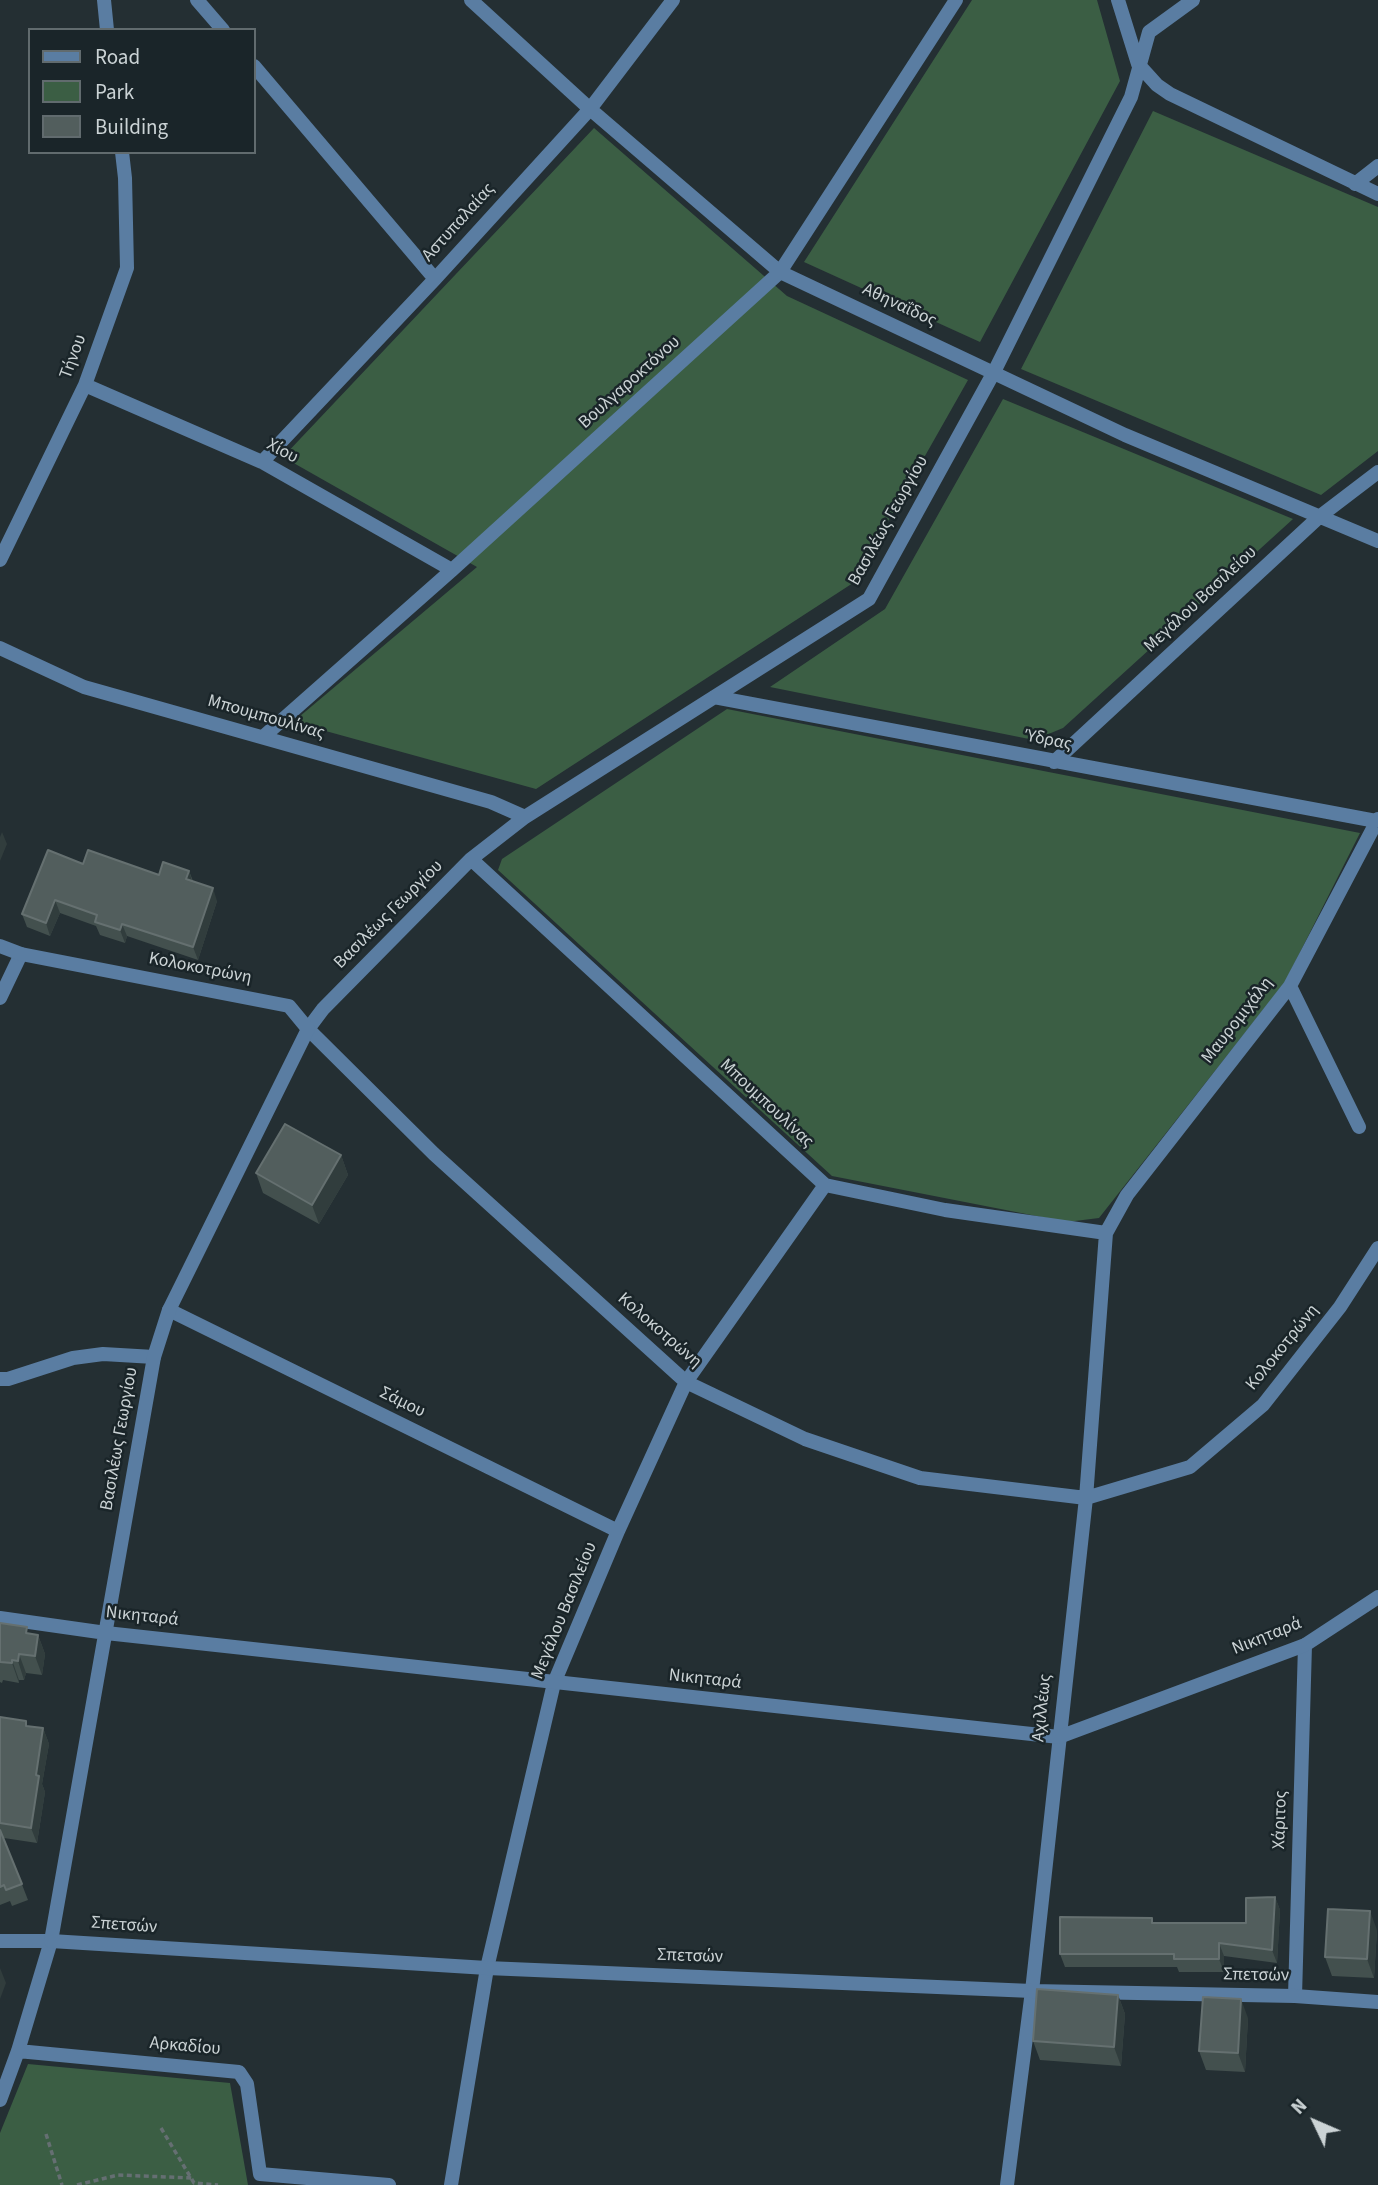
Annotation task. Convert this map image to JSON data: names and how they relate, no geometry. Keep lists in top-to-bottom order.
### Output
{
  "streets": {
    "street": [
      "Αστυπαλαίας",
      "Αθηναΐδος",
      "Τήνου",
      "Βουλγαροκτόνου",
      "Χίου",
      "Βασιλέως Γεωργίου",
      "Μεγάλου Βασιλείου",
      "Μπουμπουλίνας",
      "Ύδρας",
      "Κολοκοτρώνη",
      "Μαυρομιχάλη",
      "Σάμου",
      "Νικηταρά",
      "Αχιλλέως",
      "Χάριτος",
      "Σπετσών",
      "Αρκαδίου"
    ]
  },
  "crossings": [
    ["Αστυπαλαίας", "Αθηναΐδος"],
    ["Αστυπαλαίας", "Χίου"],
    ["Αθηναΐδος", "Βουλγαροκτόνου"],
    ["Αθηναΐδος", "Βασιλέως Γεωργίου"],
    ["Αθηναΐδος", "Μεγάλου Βασιλείου"],
    ["Τήνου", "Χίου"],
    ["Βουλγαροκτόνου", "Χίου"],
    ["Βουλγαροκτόνου", "Μπουμπουλίνας"],
    ["Βασιλέως Γεωργίου", "Μπουμπουλίνας"],
    ["Βασιλέως Γεωργίου", "Ύδρας"],
    ["Βασιλέως Γεωργίου", "Κολοκοτρώνη"],
    ["Βασιλέως Γεωργίου", "Σάμου"],
    ["Βασιλέως Γεωργίου", "Νικηταρά"],
    ["Βασιλέως Γεωργίου", "Σπετσών"],
    ["Βασιλέως Γεωργίου", "Αρκαδίου"],
    ["Μεγάλου Βασιλείου", "Μπουμπουλίνας"],
    ["Μεγάλου Βασιλείου", "Ύδρας"],
    ["Μεγάλου Βασιλείου", "Κολοκοτρώνη"],
    ["Μεγάλου Βασιλείου", "Σάμου"],
    ["Μεγάλου Βασιλείου", "Νικηταρά"],
    ["Μεγάλου Βασιλείου", "Σπετσών"],
    ["Ύδρας", "Μαυρομιχάλη"],
    ["Κολοκοτρώνη", "Αχιλλέως"],
    ["Μαυρομιχάλη", "Αχιλλέως"],
    ["Νικηταρά", "Αχιλλέως"],
    ["Νικηταρά", "Χάριτος"],
    ["Αχιλλέως", "Σπετσών"],
    ["Χάριτος", "Σπετσών"]
  ],
  "legend": ["Road", "Park", "Building"],
  "north": "top left"
}
